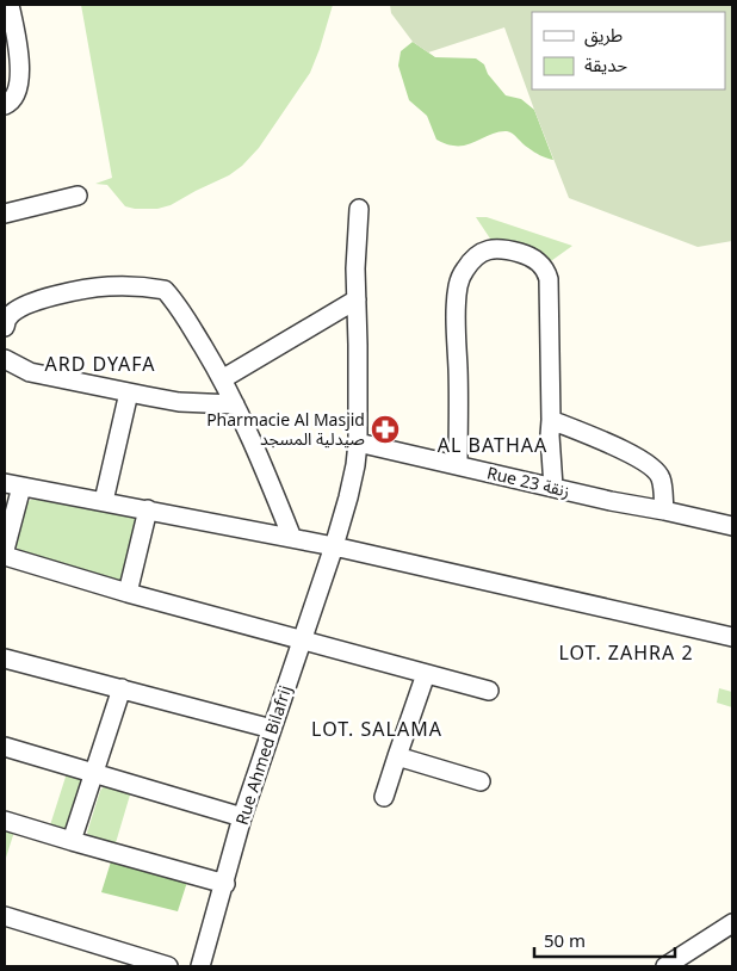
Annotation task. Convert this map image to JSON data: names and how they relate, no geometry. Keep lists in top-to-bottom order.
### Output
{
  "streets": {
    "street": ["Rue 23 زنقة", "Rue Ahmed Bilafrij"]
  },
  "crossings": [
    ["Rue 23 زنقة", "Rue Ahmed Bilafrij"]
  ],
  "districts": [
    "ARD DYAFA",
    "AL BATHAA",
    "LOT. ZAHRA 2",
    "LOT. SALAMA"
  ],
  "places": {
    "pharmacy": ["Pharmacie Al Masjid صيدلية المسجد"]
  },
  "legend": ["طريق", "حديقة"],
  "scale_bar": "50 m"
}
